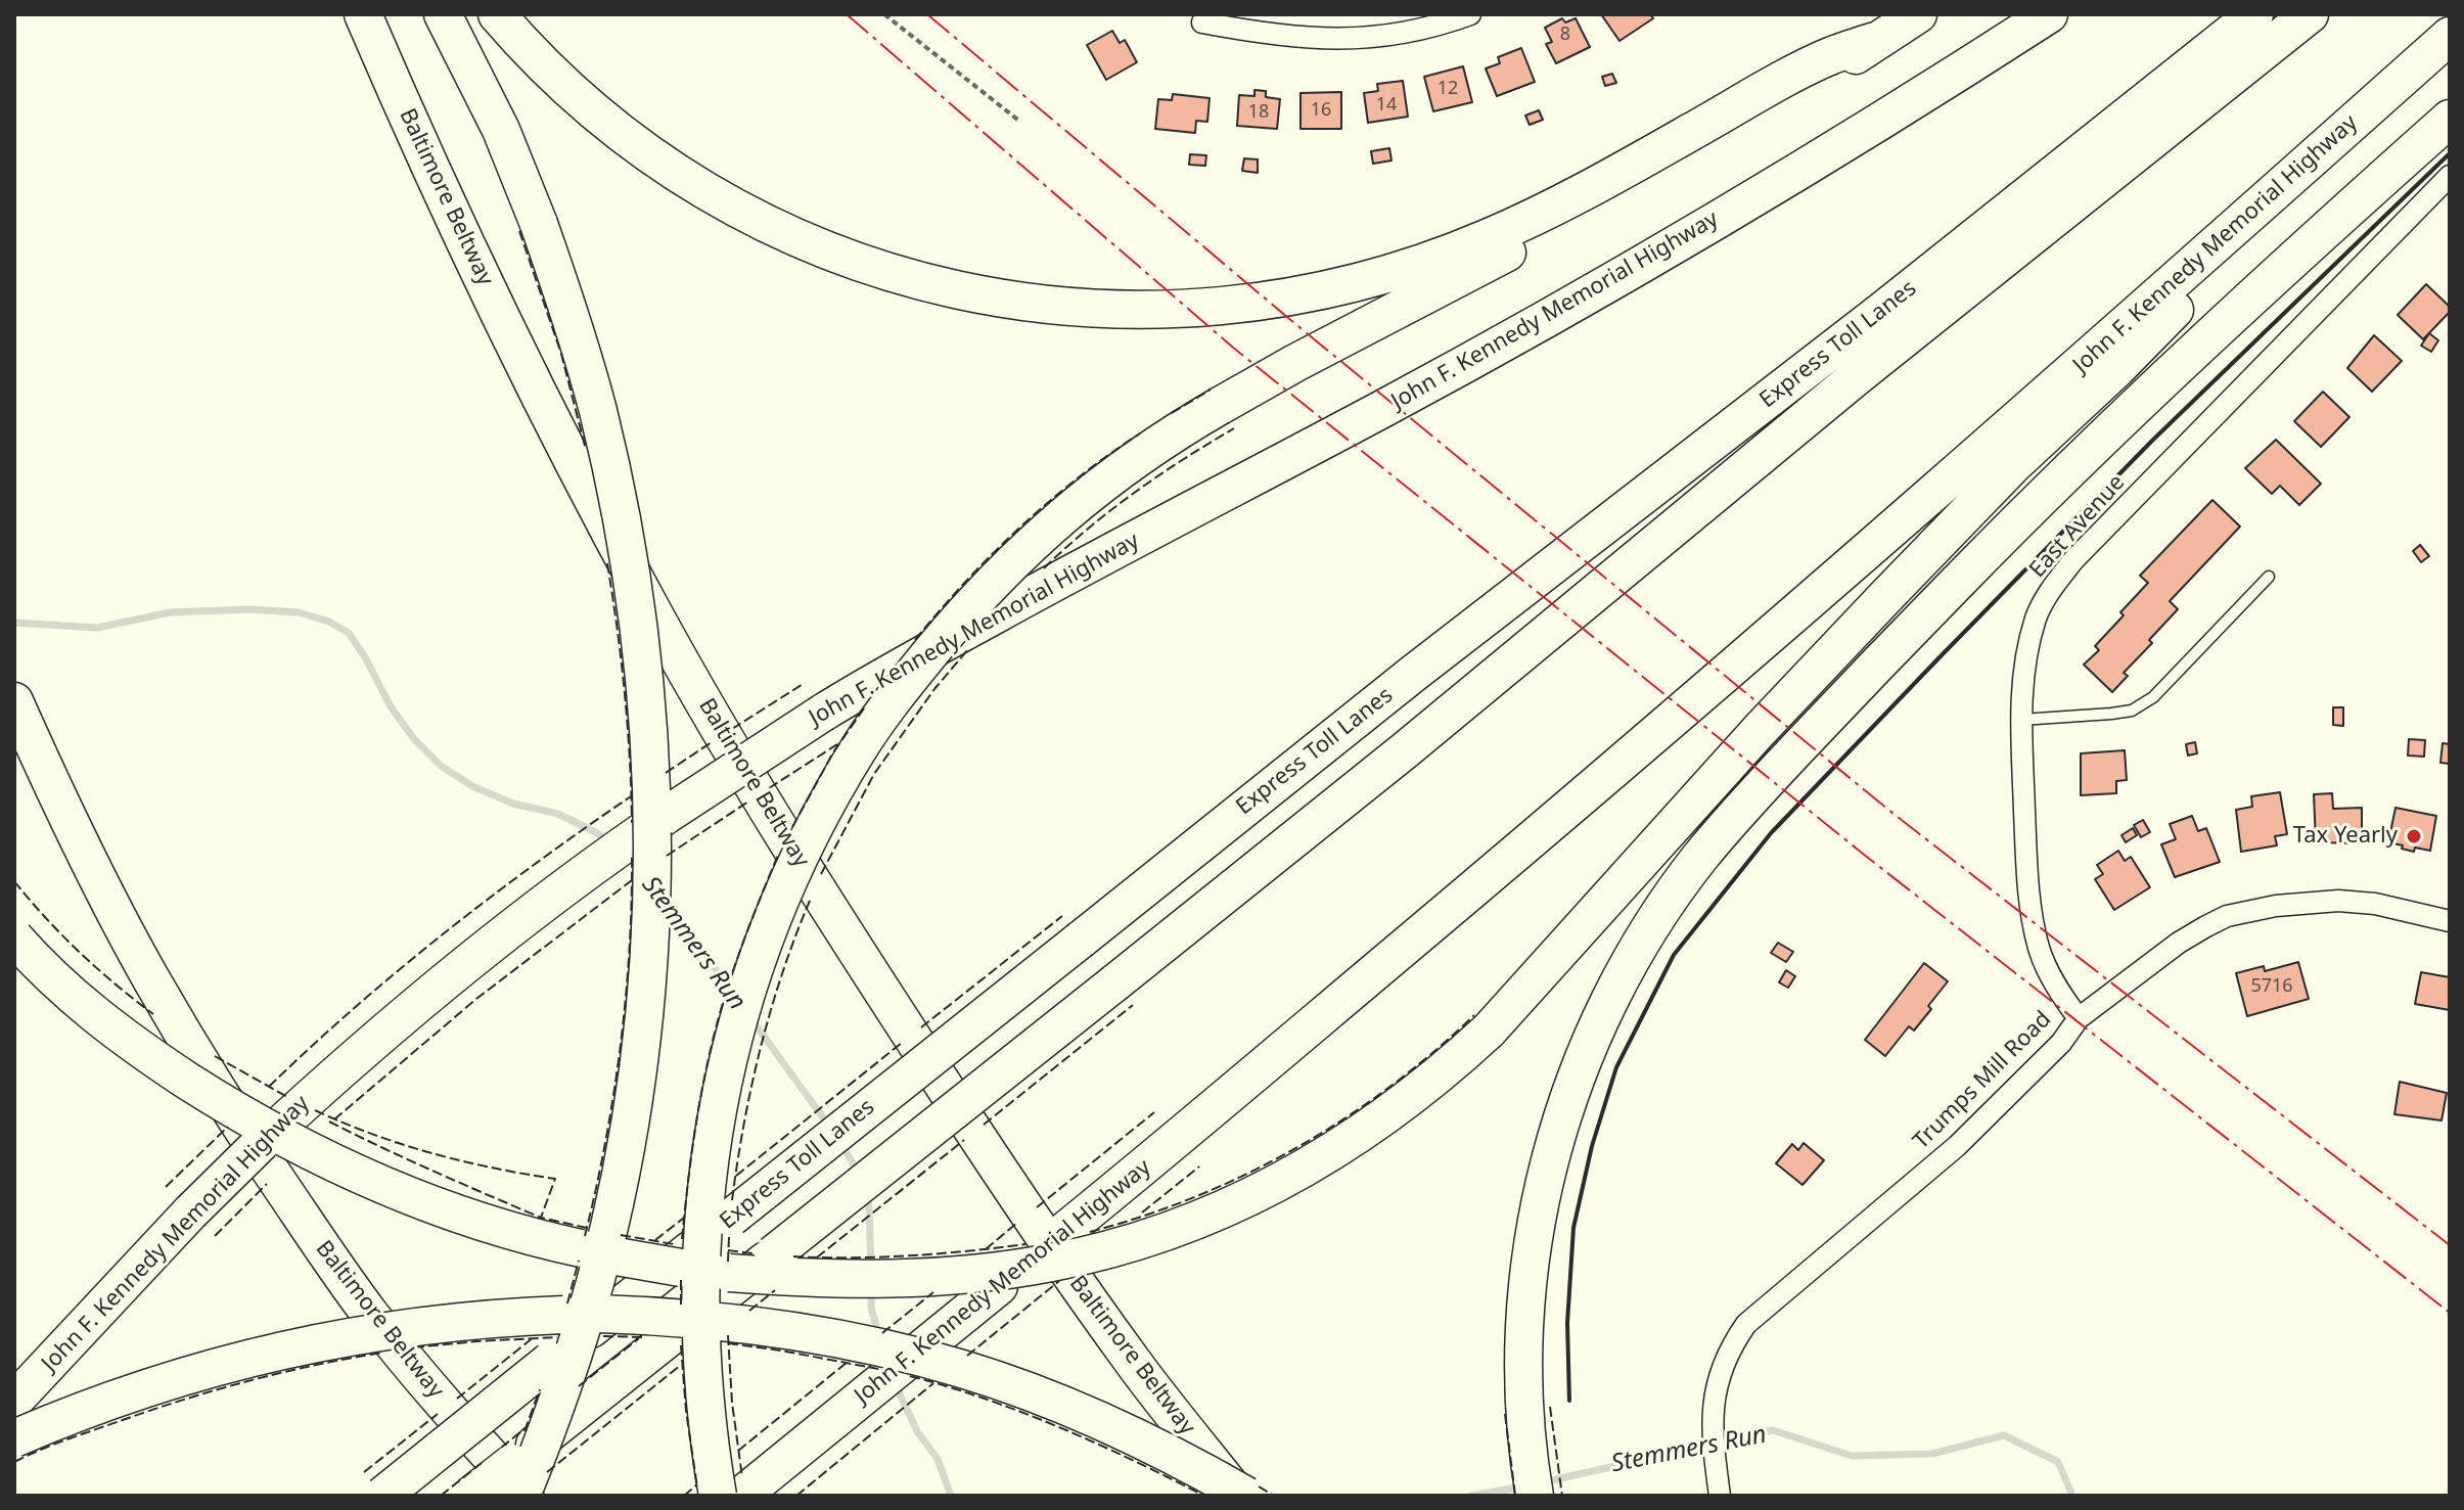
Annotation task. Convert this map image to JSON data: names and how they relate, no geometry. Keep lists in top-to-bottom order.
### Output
{
  "streets": {
    "highway": ["Baltimore Beltway", "John F. Kennedy Memorial Highway", "Express Toll Lanes"],
    "street": ["East Avenue", "Trumps Mill Road"]
  },
  "crossings": [
    ["East Avenue", "Trumps Mill Road"]
  ],
  "water": ["Stemmers Run"],
  "places": ["Tax Yearly"],
  "house_numbers": [
    "8",
    "12",
    "14",
    "16",
    "18",
    "5716"
  ]
}
